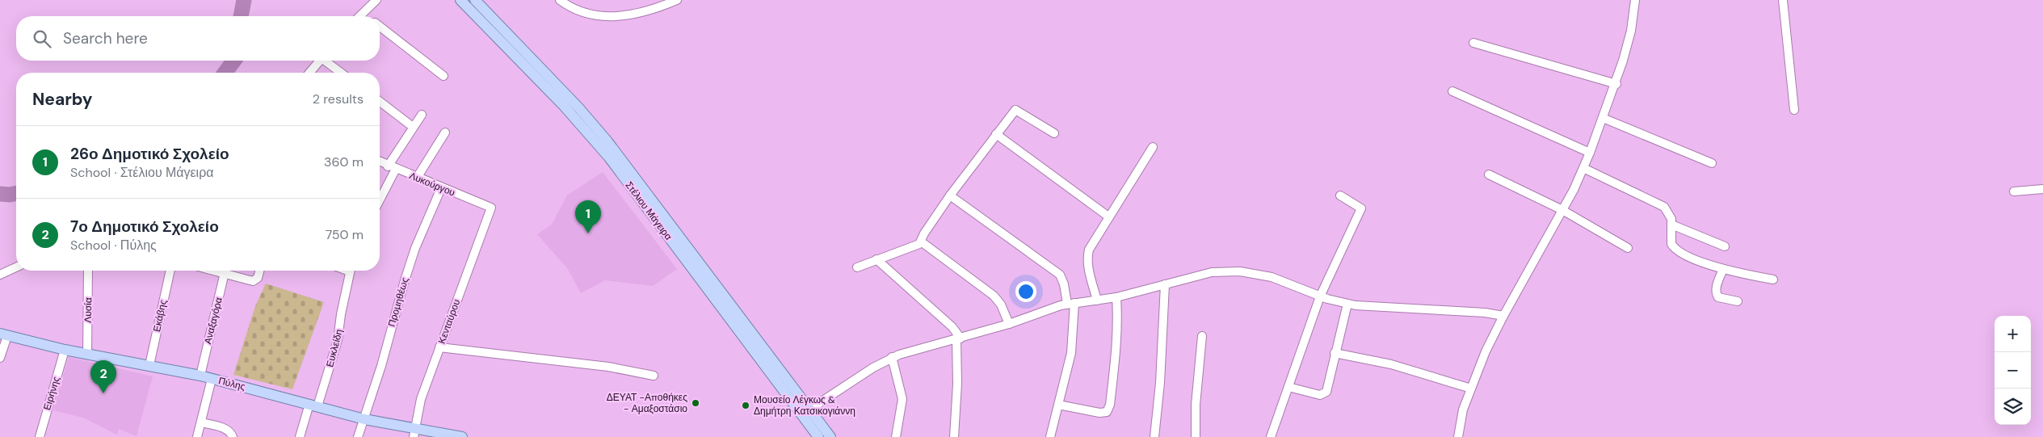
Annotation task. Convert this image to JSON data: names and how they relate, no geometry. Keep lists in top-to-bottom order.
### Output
{
  "streets": {
    "main road": ["Στέλιου Μάγειρα", "Πύλης"],
    "street": [
      "Λυκούργου",
      "Προμηθέως",
      "Λυσία",
      "Εκάβης",
      "Αναξαγόρα",
      "Κενταύρου",
      "Ευκλείδη",
      "Ειρήνης"
    ]
  },
  "crossings": [
    ["Λυκούργου", "Προμηθέως"],
    ["Λυκούργου", "Κενταύρου"],
    ["Προμηθέως", "Πύλης"],
    ["Λυσία", "Πύλης"],
    ["Εκάβης", "Πύλης"],
    ["Αναξαγόρα", "Πύλης"],
    ["Κενταύρου", "Πύλης"],
    ["Ευκλείδη", "Πύλης"],
    ["Πύλης", "Ειρήνης"]
  ],
  "places": ["ΔΕΥΑΤ -Αποθήκες - Αμαξοστάσιο", "Μουσείο Λέγκως & Δημήτρη Κατσικογιάννη"],
  "page": {
    "search": "Search here",
    "heading": ["Nearby", "2 results"],
    "list": [
      {
        "mark": "1",
        "name": "26ο Δημοτικό Σχολείο",
        "note": "School · Στέλιου Μάγειρα",
        "value": "360 m"
      },
      {
        "mark": "2",
        "name": "7ο Δημοτικό Σχολείο",
        "note": "School · Πύλης",
        "value": "750 m"
      }
    ],
    "pins": ["1", "2"],
    "map_buttons": ["+", "−"]
  }
}
